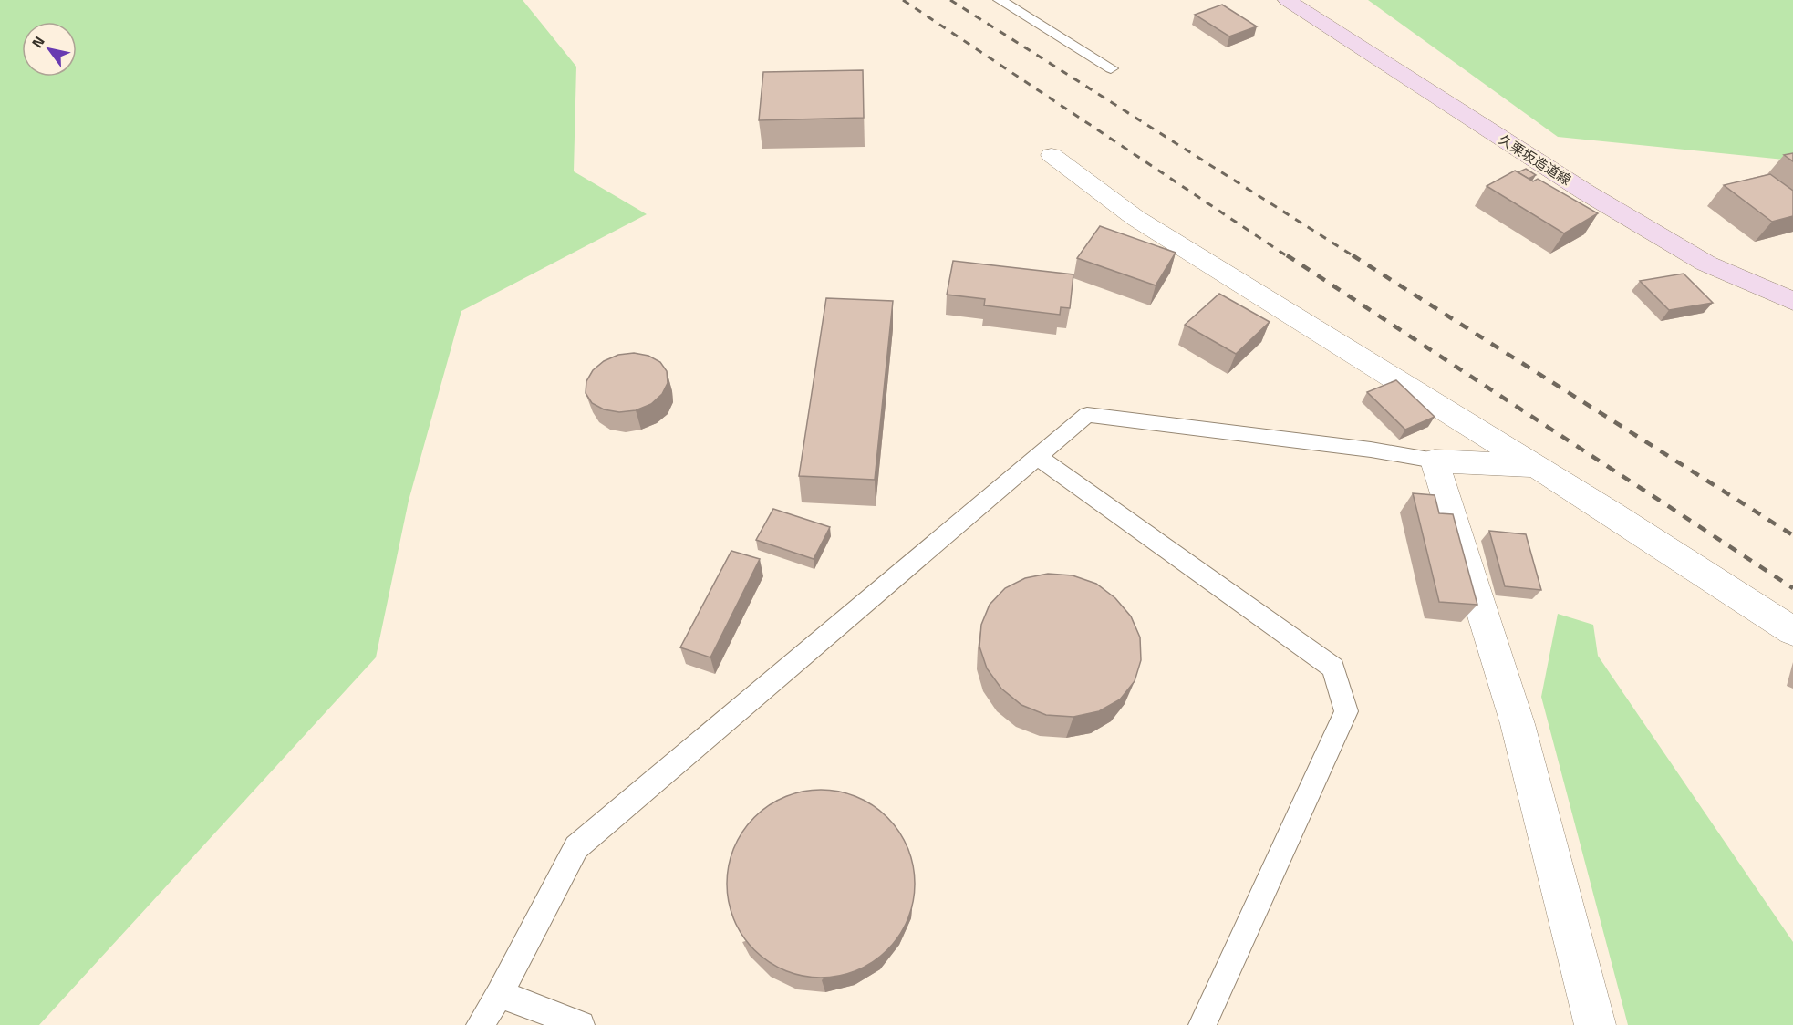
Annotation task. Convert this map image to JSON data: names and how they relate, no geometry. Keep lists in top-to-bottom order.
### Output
{
  "streets": {
    "main road": ["久栗坂造道線"]
  },
  "north": "top left"
}
